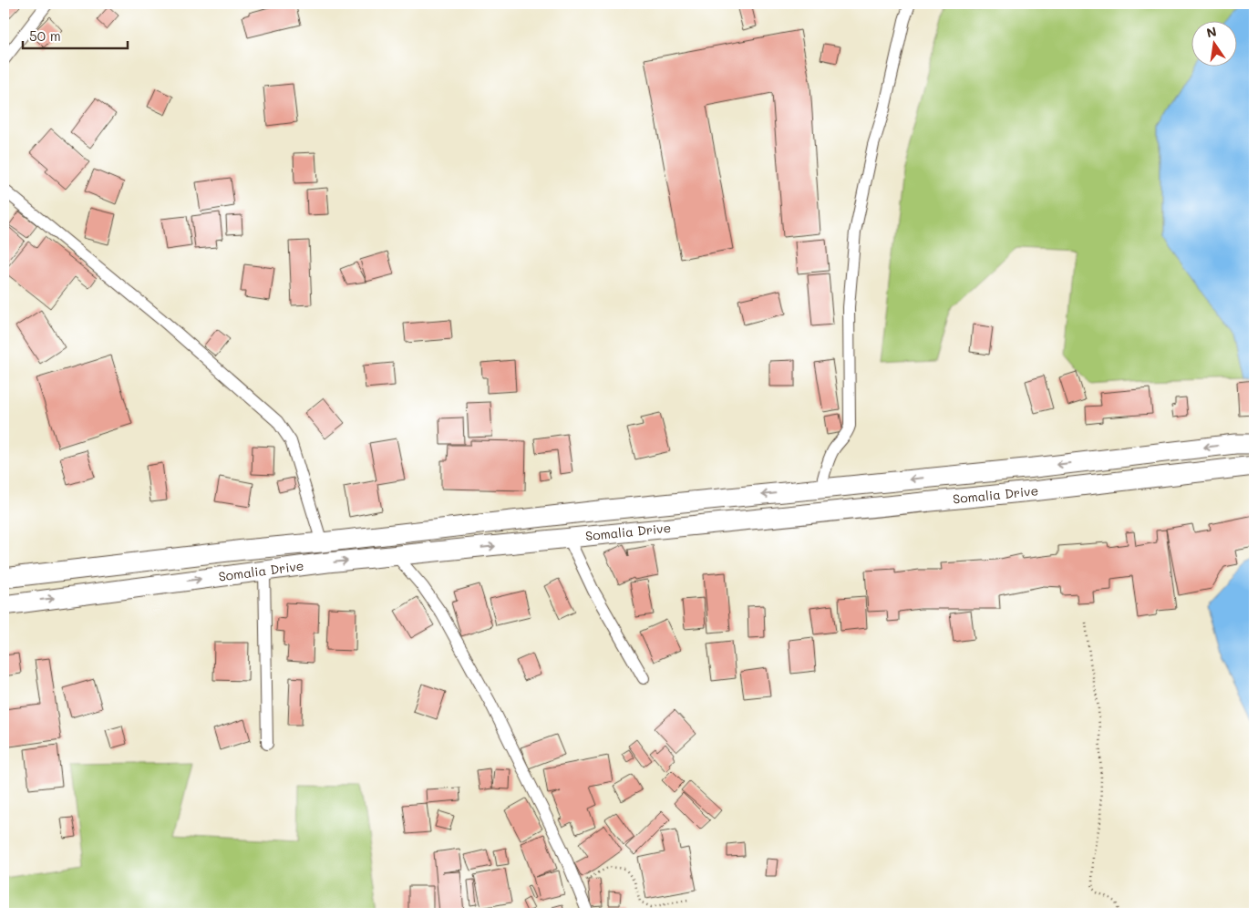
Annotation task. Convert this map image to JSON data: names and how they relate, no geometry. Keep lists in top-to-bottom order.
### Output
{
  "streets": {
    "main road": ["Somalia Drive"]
  },
  "scale_bar": "50 m",
  "north": "top"
}
